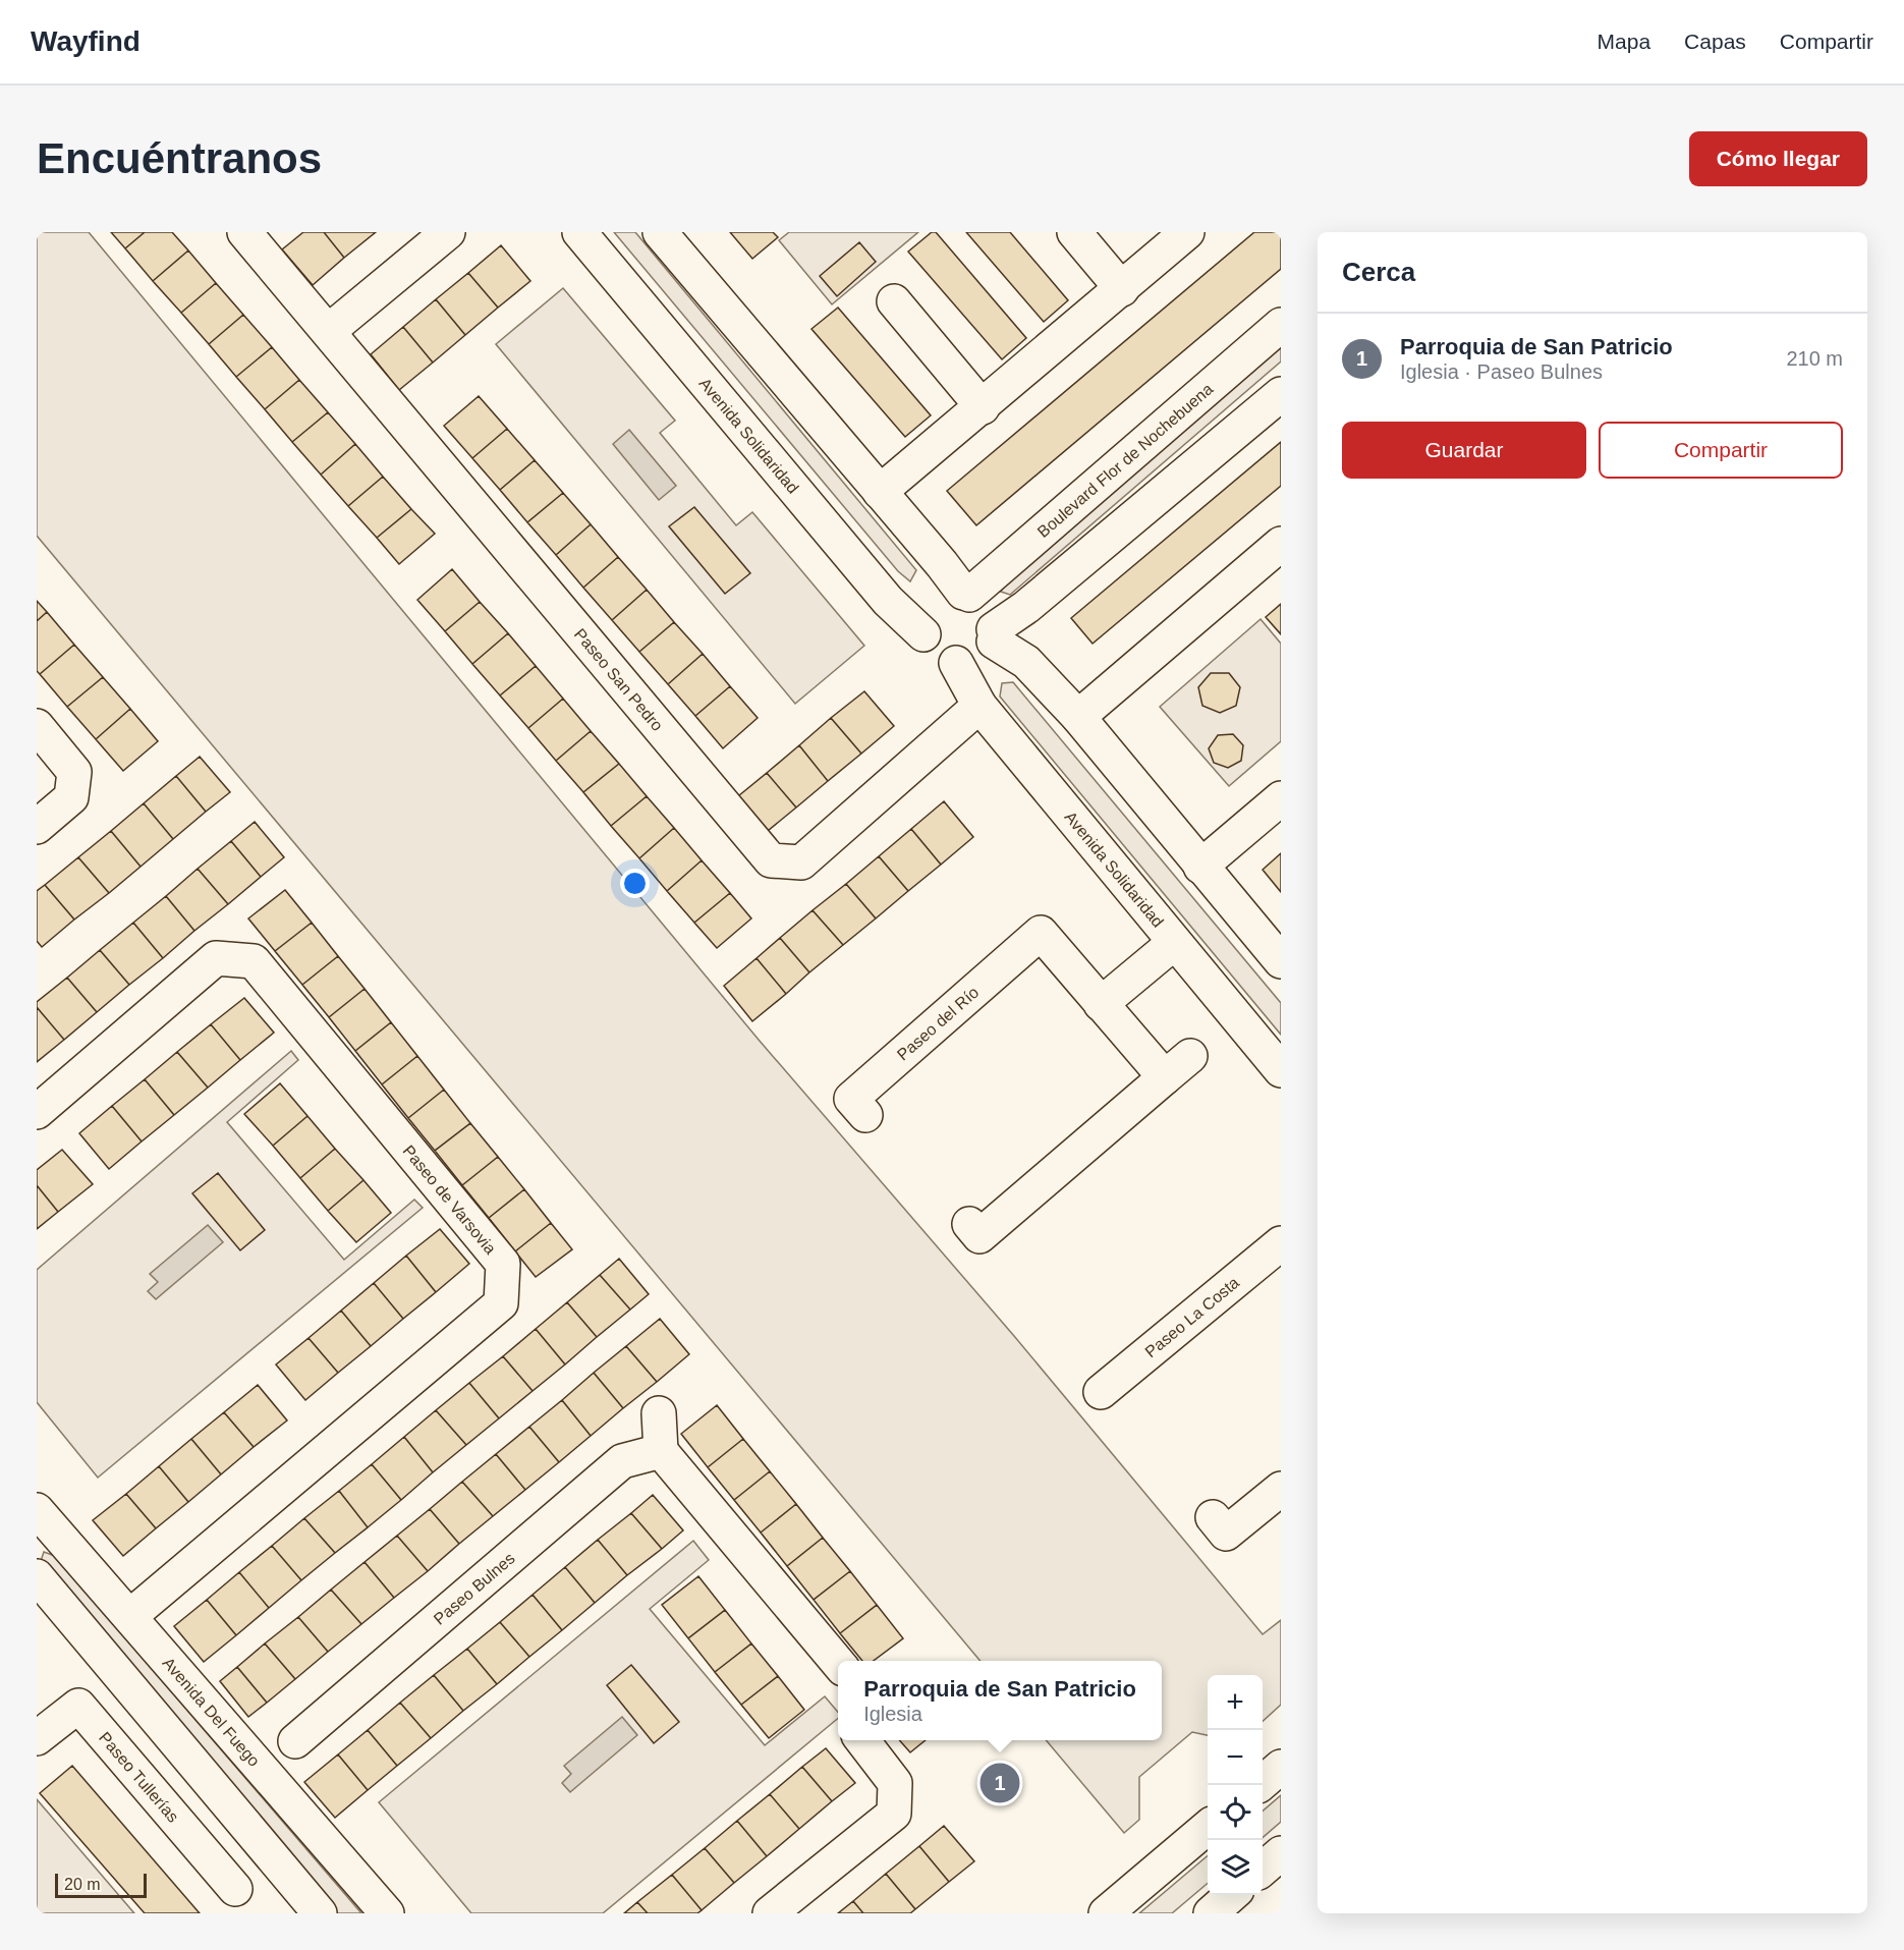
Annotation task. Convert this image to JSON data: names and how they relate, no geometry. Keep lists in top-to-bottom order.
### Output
{
  "streets": {
    "street": [
      "Avenida Solidaridad",
      "Boulevard Flor de Nochebuena",
      "Paseo San Pedro",
      "Paseo del Río",
      "Paseo de Varsovia",
      "Paseo La Costa",
      "Paseo Bulnes",
      "Avenida Del Fuego",
      "Paseo Tullerías"
    ]
  },
  "crossings": [
    ["Avenida Solidaridad", "Boulevard Flor de Nochebuena"],
    ["Avenida Solidaridad", "Paseo San Pedro"],
    ["Paseo de Varsovia", "Avenida Del Fuego"]
  ],
  "scale_bar": "20 m",
  "page": {
    "header": "Wayfind",
    "nav": ["Mapa", "Capas", "Compartir"],
    "buttons": [
      "Cómo llegar",
      ["Guardar", "Compartir"]
    ],
    "title": "Encuéntranos",
    "heading": "Cerca",
    "list": [
      {
        "mark": "1",
        "name": "Parroquia de San Patricio",
        "note": "Iglesia · Paseo Bulnes",
        "value": "210 m"
      }
    ],
    "popup": ["Parroquia de San Patricio", "Iglesia"],
    "map_buttons": ["+", "−"],
    "pins": "1",
    "scale": "20 m"
  }
}
